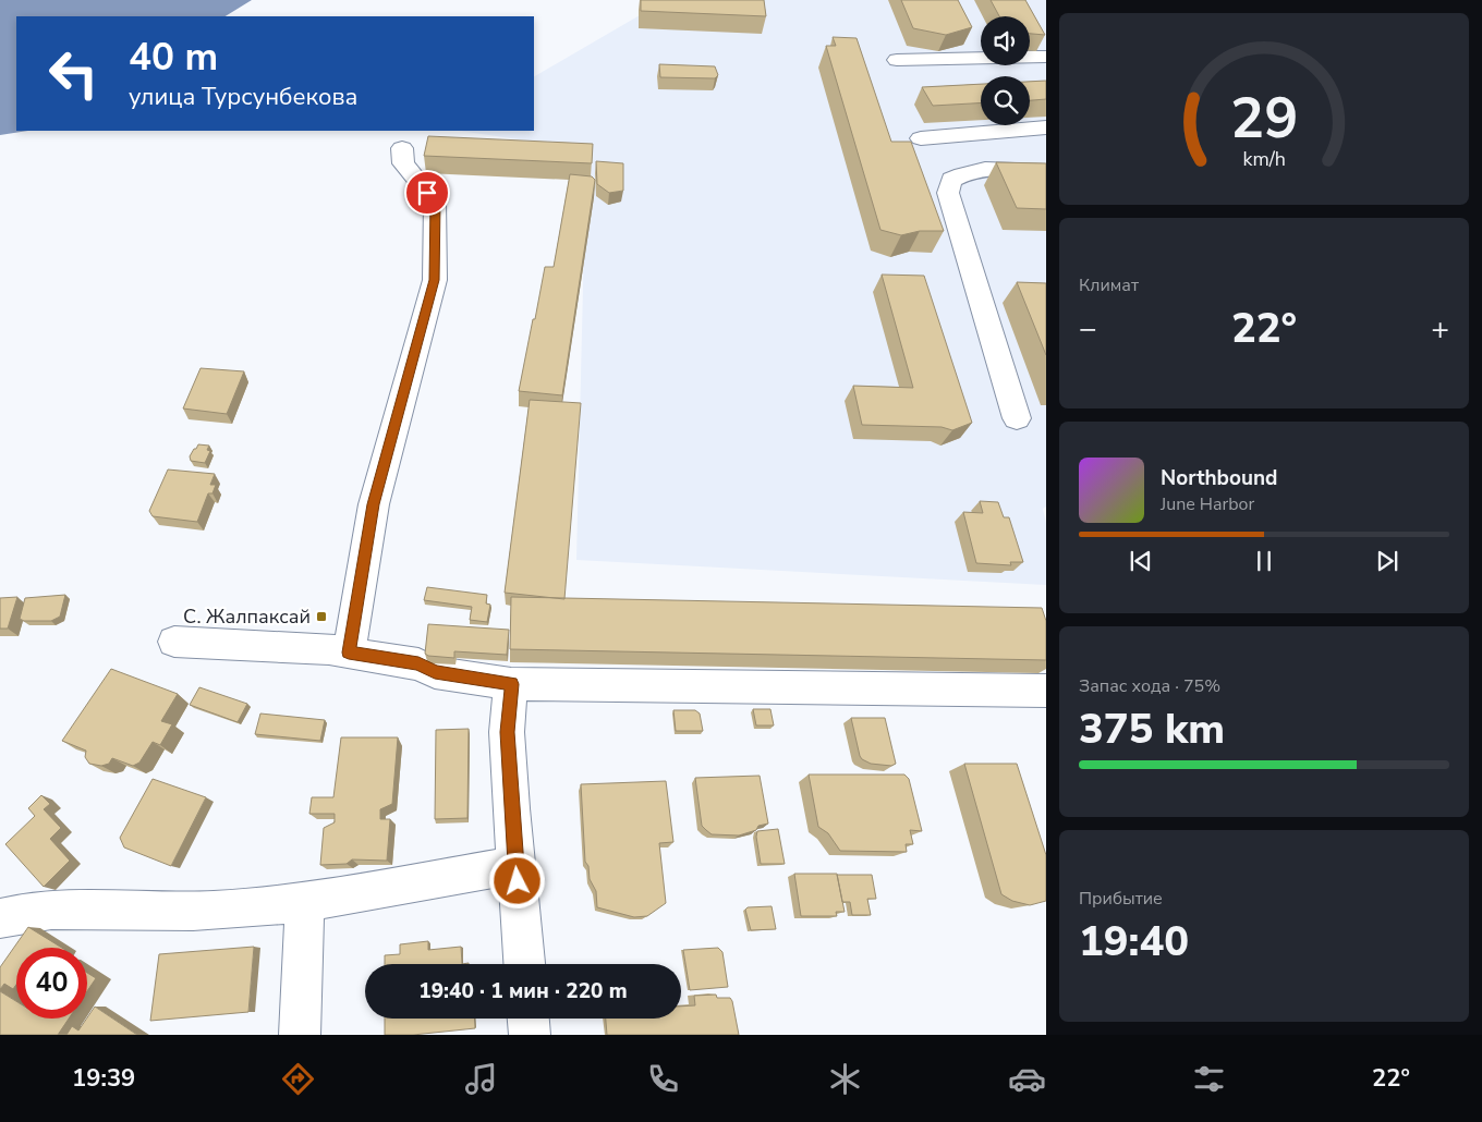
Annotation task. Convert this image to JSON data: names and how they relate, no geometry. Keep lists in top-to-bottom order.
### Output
{
  "places": {
    "transit": ["С. Жалпаксай"]
  },
  "page": {
    "turn": ["40 m", "улица Турсунбекова"],
    "tile": [
      "Климат",
      ["Запас хода · 75%", "375 km"],
      ["Прибытие", "19:40"]
    ],
    "heat": ["−", "22°", "+"],
    "song": ["Northbound", "June Harbor"],
    "limit": "40",
    "trip": "19:40 · 1 мин · 220 m",
    "tabs": ["19:39", "22°"],
    "gauge": ["29", "km/h"]
  }
}
